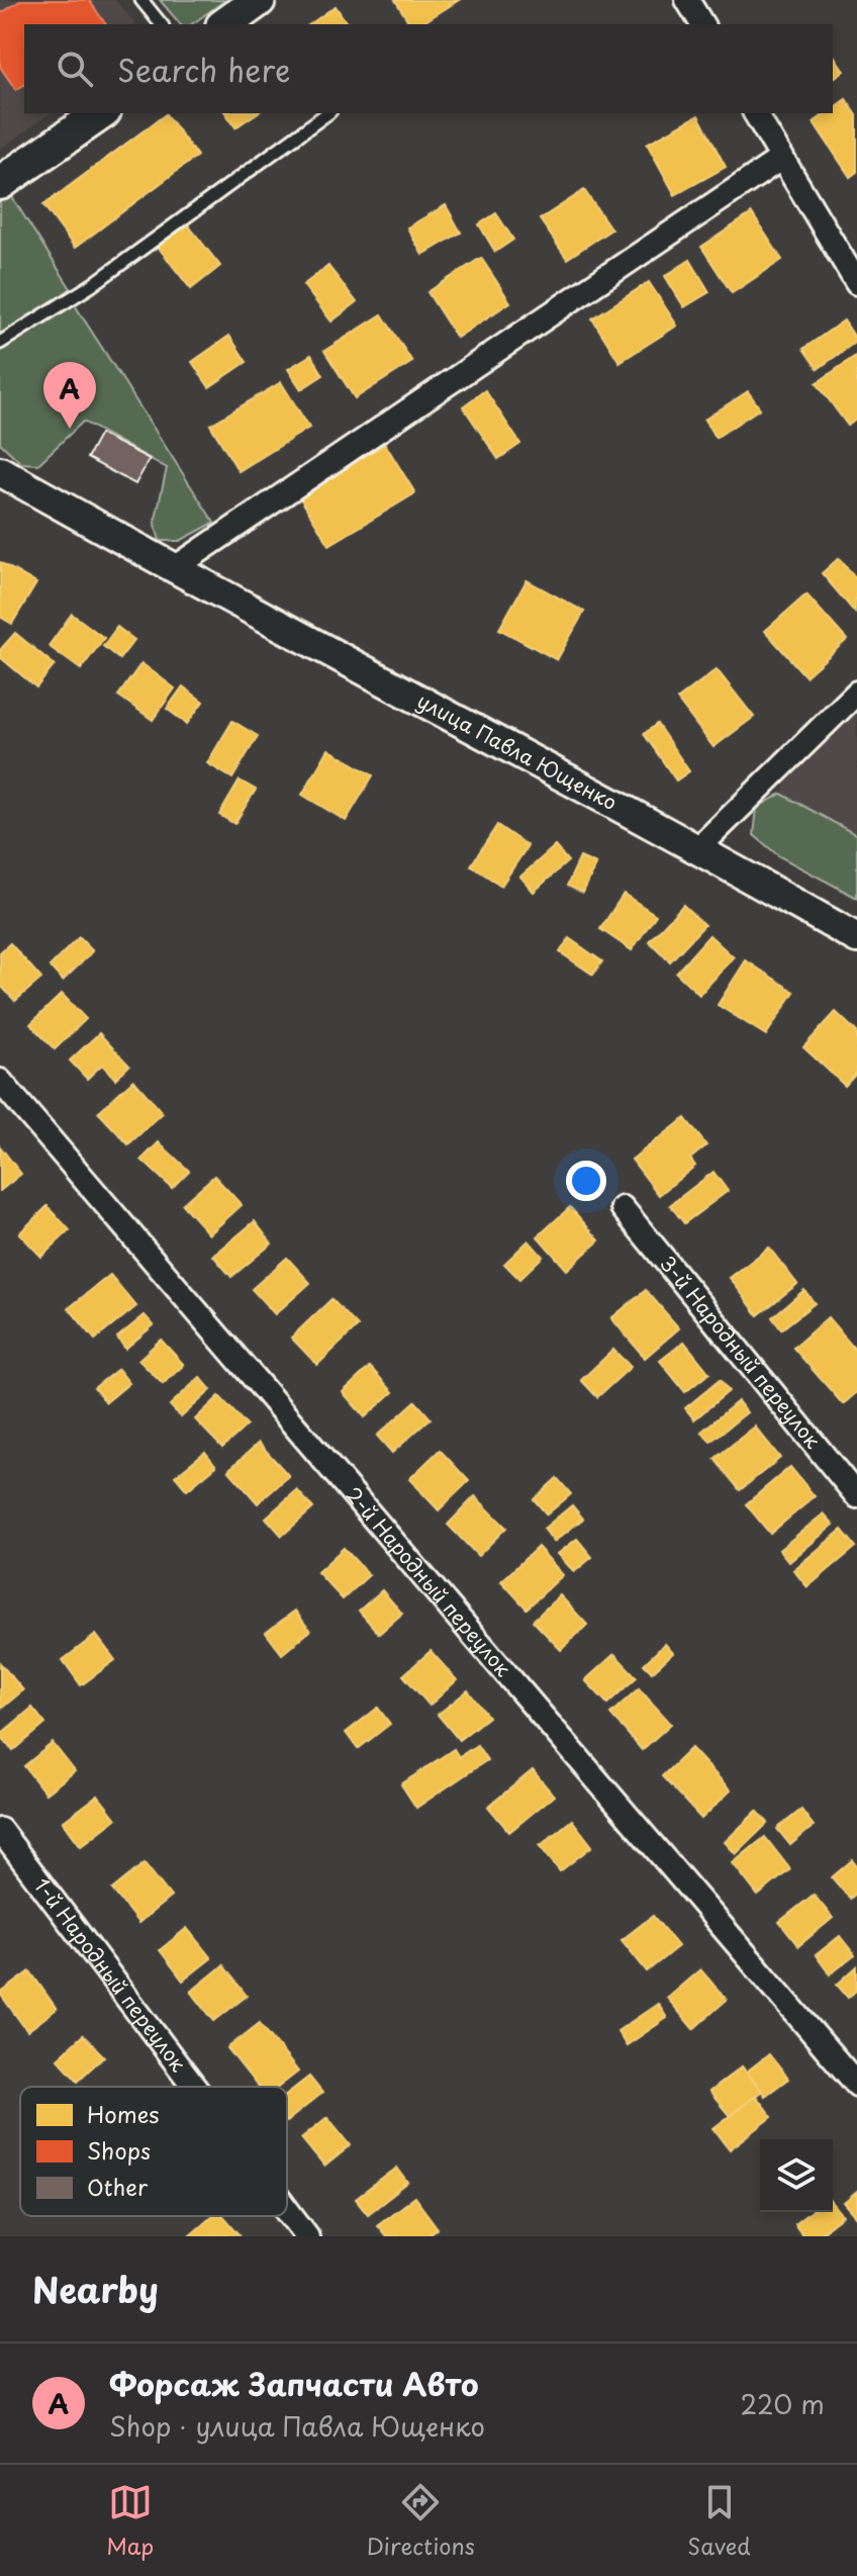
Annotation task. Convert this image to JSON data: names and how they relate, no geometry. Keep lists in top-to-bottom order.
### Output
{
  "streets": {
    "street": [
      "улица Павла Ющенко",
      "3-й Народный переулок",
      "2-й Народный переулок",
      "1-й Народный переулок"
    ]
  },
  "legend": ["Homes", "Shops", "Other"],
  "page": {
    "search": "Search here",
    "pins": "A",
    "heading": "Nearby",
    "list": [
      {
        "mark": "A",
        "name": "Форсаж Запчасти Авто",
        "note": "Shop · улица Павла Ющенко",
        "value": "220 m"
      }
    ],
    "nav": ["Map", "Directions", "Saved"]
  }
}
